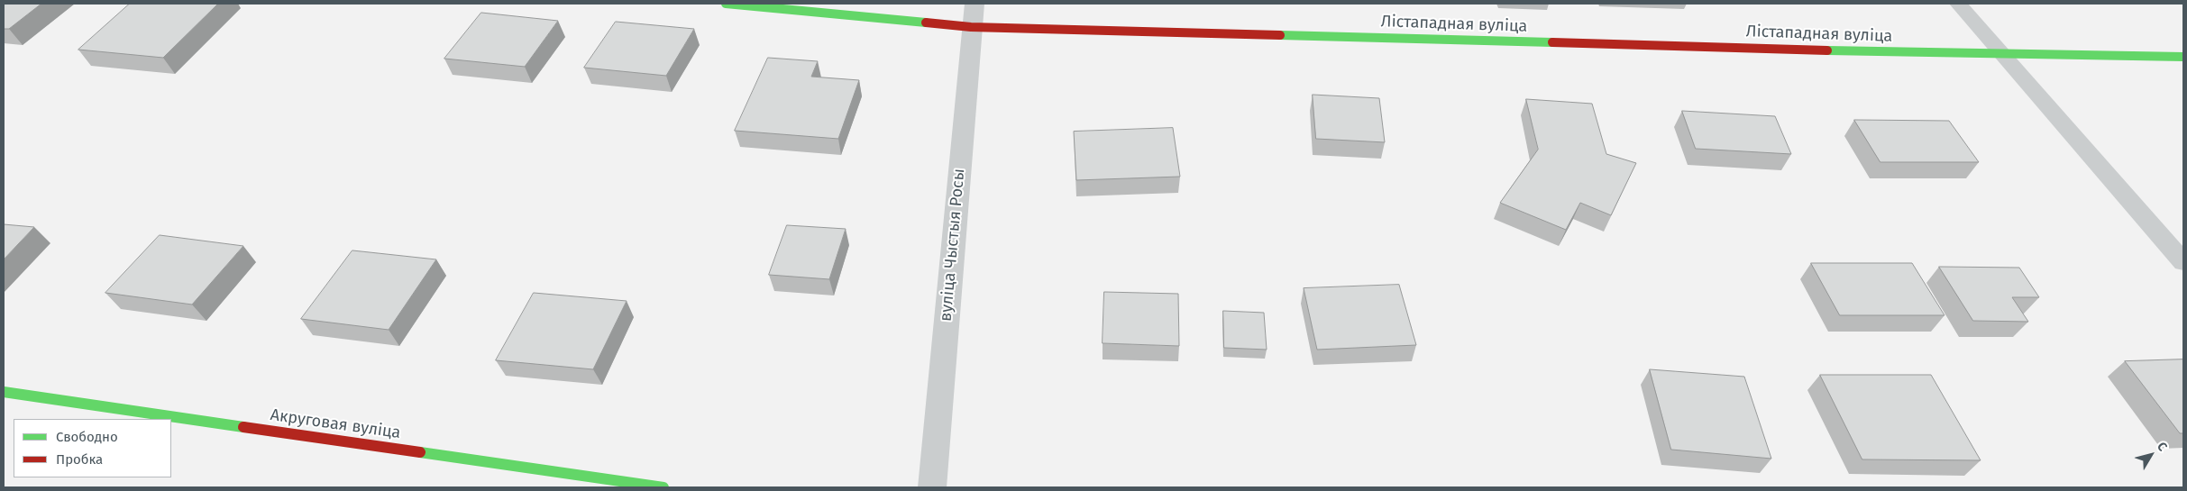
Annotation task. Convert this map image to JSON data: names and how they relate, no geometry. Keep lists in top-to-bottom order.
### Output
{
  "streets": {
    "street": ["Лістападная вуліца", "вуліца Чыстыя Росы", "Акруговая вуліца"]
  },
  "crossings": [
    ["Лістападная вуліца", "вуліца Чыстыя Росы"]
  ],
  "legend": ["Свободно", "Пробка"],
  "north": "top right"
}
